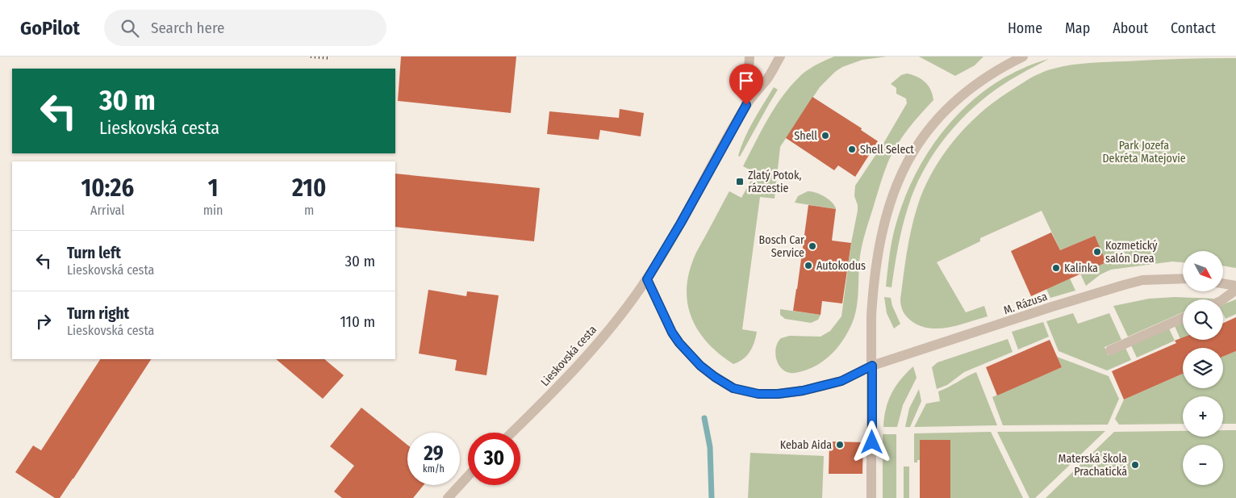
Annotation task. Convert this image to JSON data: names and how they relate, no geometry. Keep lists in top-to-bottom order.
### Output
{
  "streets": {
    "street": ["M. Rázusa", "Lieskovská cesta"]
  },
  "parks": ["Park Jozefa Dekréta Matejovie"],
  "places": {
    "other": [
      "Shell",
      "Shell Select",
      "Bosch Car Service",
      "Kozmetický salón Drea",
      "Autokodus",
      "Kalinka",
      "Kebab Aida",
      "Materská škola Prachatická"
    ],
    "transit": ["Zlatý Potok, rázcestie"]
  },
  "north": "bottom right",
  "page": {
    "header": "GoPilot",
    "search": "Search here",
    "nav": [
      "Home",
      "Map",
      "About",
      "Contact"
    ],
    "turn": ["30 m", "Lieskovská cesta"],
    "eta": [
      "10:26",
      "Arrival",
      "1",
      "min",
      "210",
      "m"
    ],
    "list": [
      {
        "name": "Turn left",
        "note": "Lieskovská cesta",
        "value": "30 m"
      },
      {
        "name": "Turn right",
        "note": "Lieskovská cesta",
        "value": "110 m"
      }
    ],
    "map_buttons": ["+", "−"],
    "speed": "29 km/h",
    "limit": "30"
  }
}
